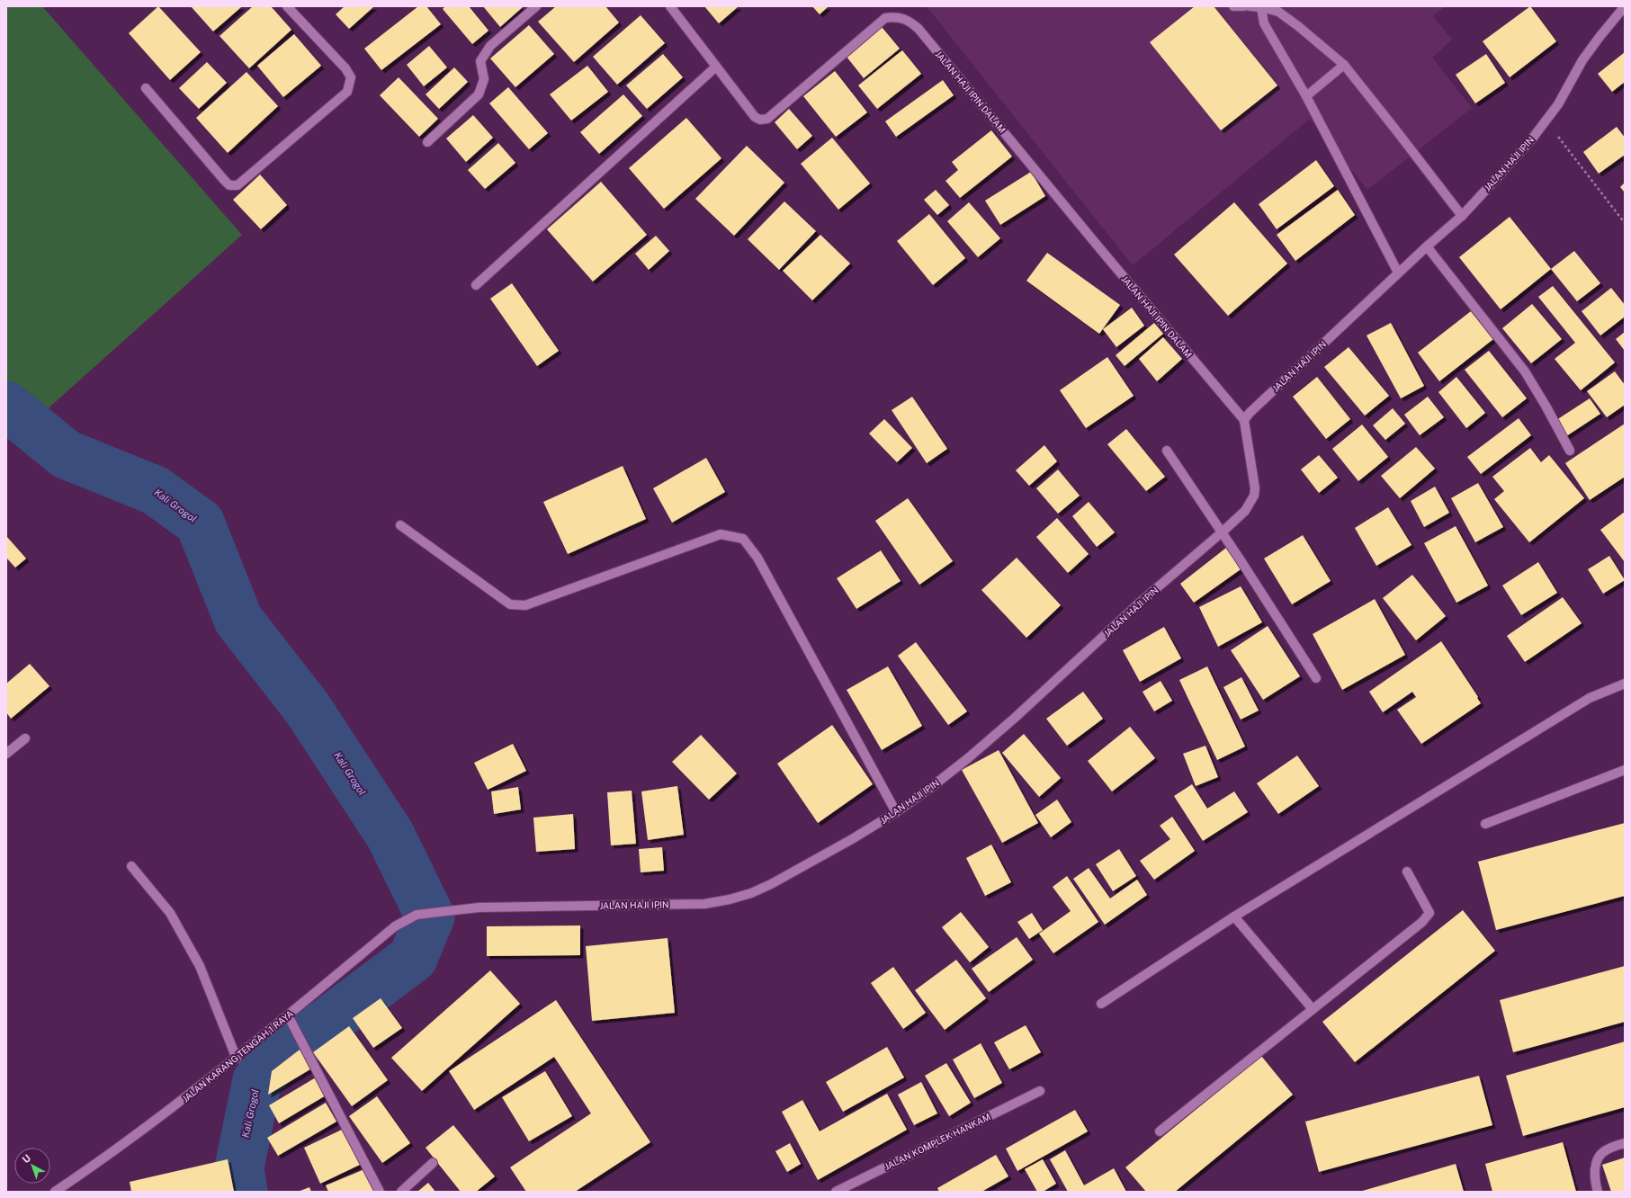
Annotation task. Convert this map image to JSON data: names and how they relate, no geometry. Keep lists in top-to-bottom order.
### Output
{
  "streets": {
    "street": [
      "JALAN HAJI IPIN DALAM",
      "JALAN HAJI IPIN",
      "JALAN KARANG TENGAH 1 RAYA",
      "JALAN KOMPLEK HANKAM"
    ]
  },
  "crossings": [
    ["JALAN HAJI IPIN DALAM", "JALAN HAJI IPIN"],
    ["JALAN HAJI IPIN", "JALAN KARANG TENGAH 1 RAYA"]
  ],
  "water": ["Kali Grogol"],
  "north": "top left"
}
